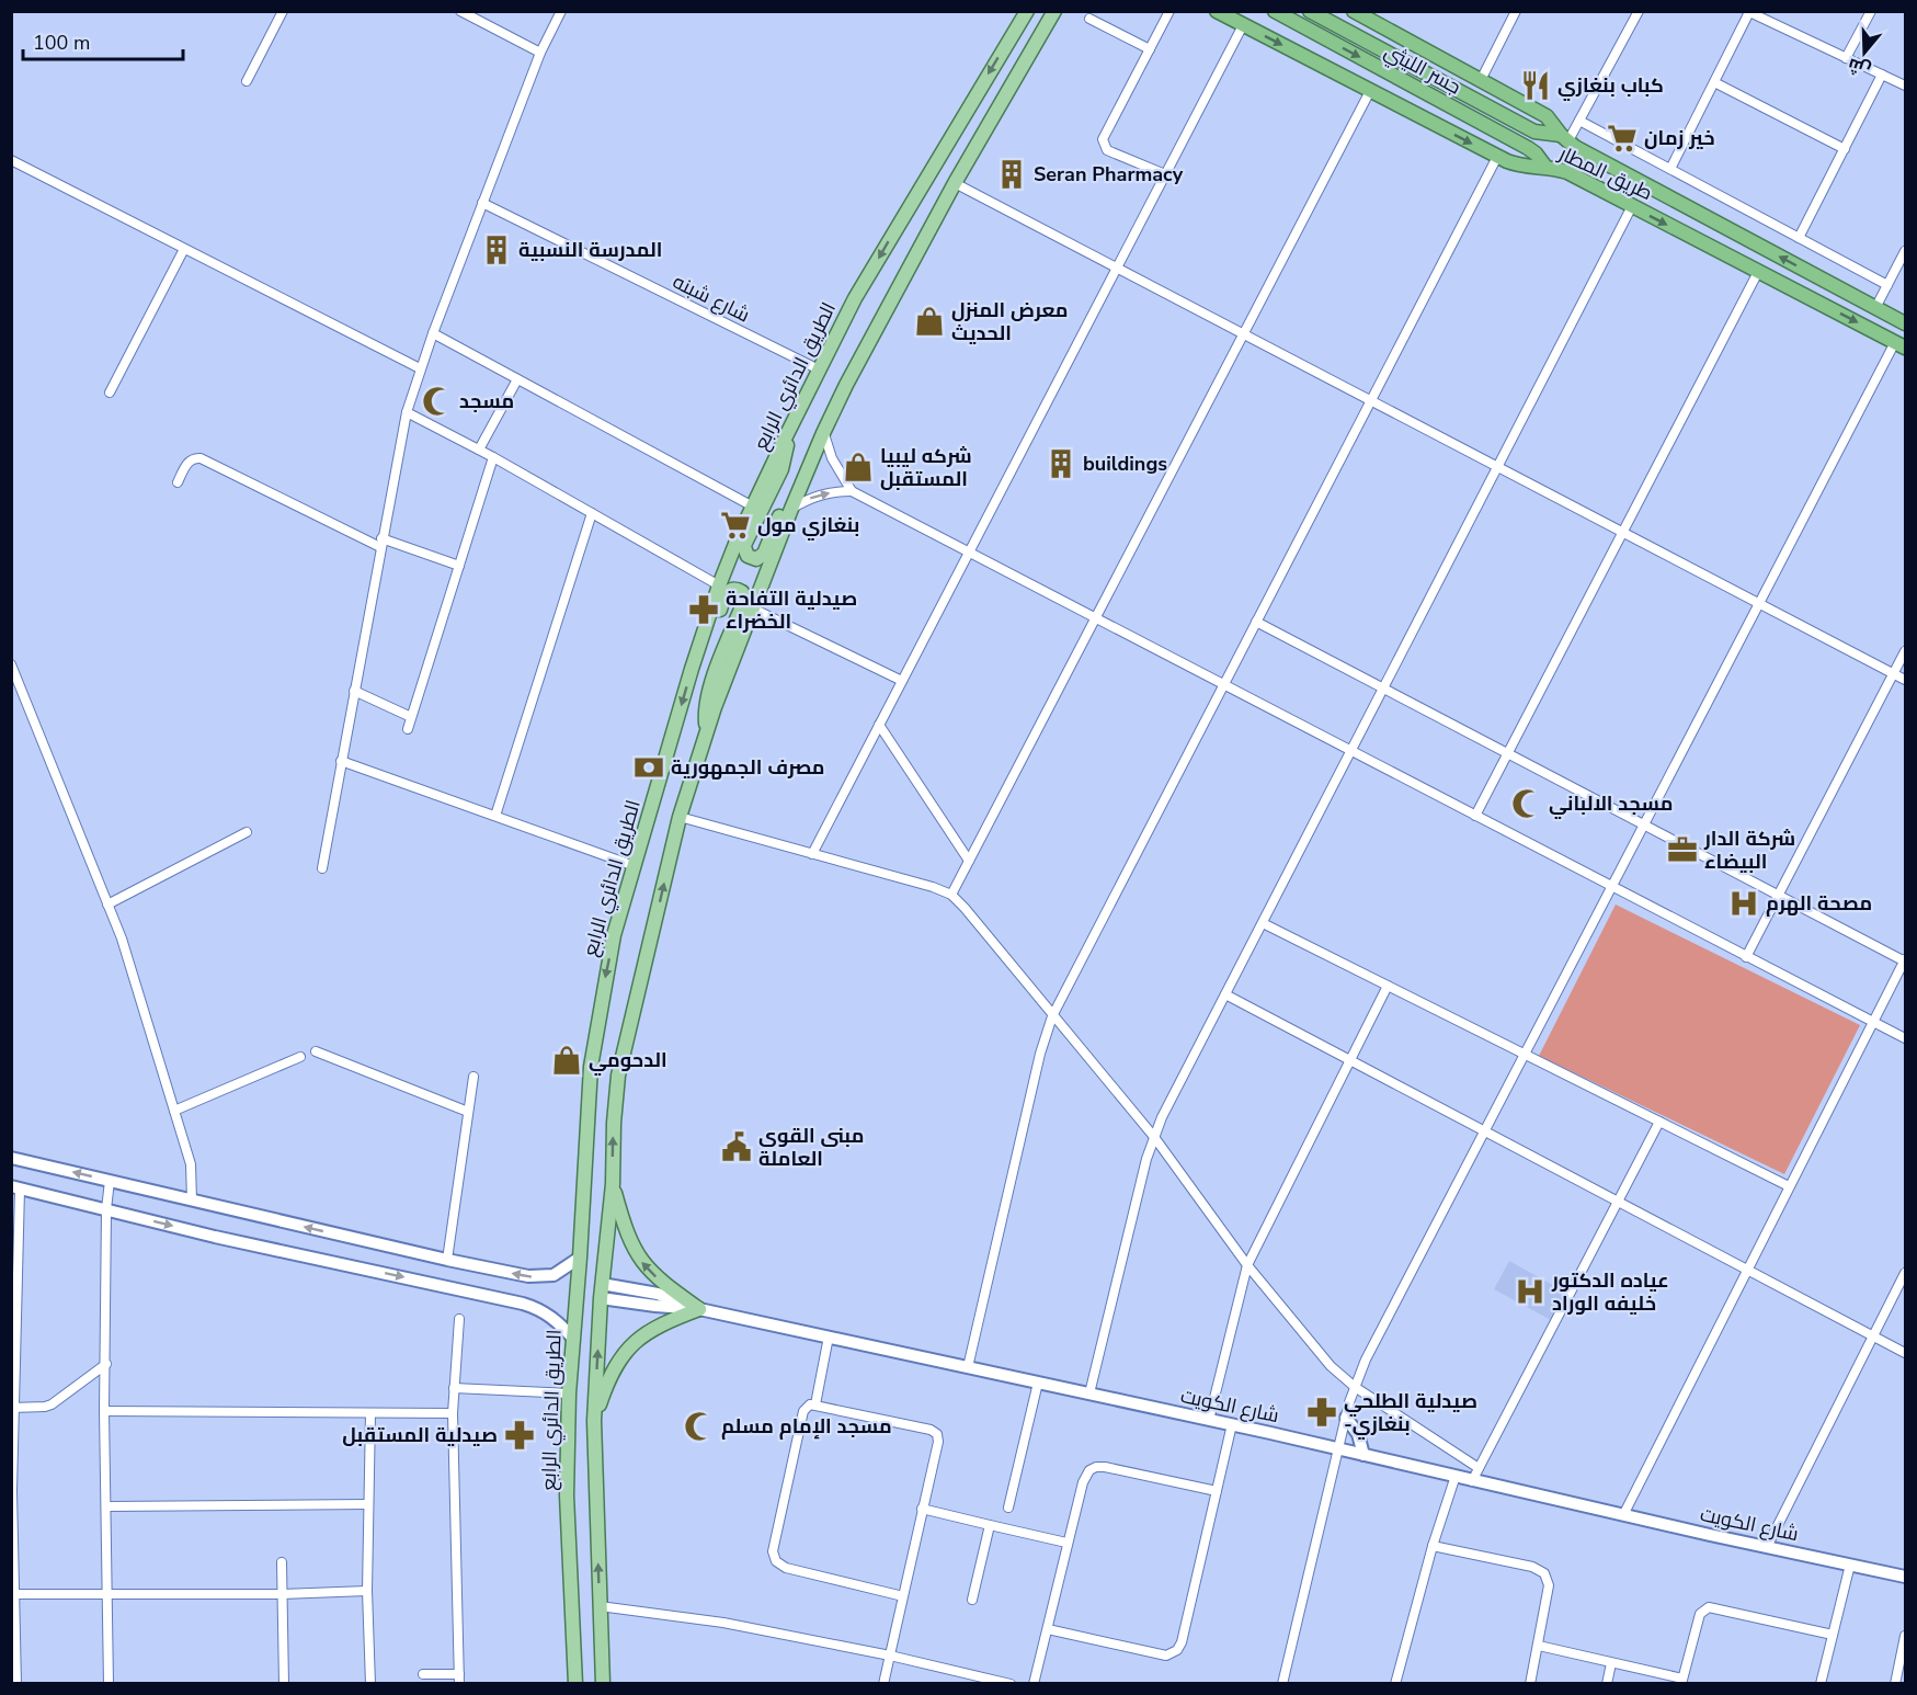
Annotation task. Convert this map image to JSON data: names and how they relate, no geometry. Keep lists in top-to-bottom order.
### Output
{
  "streets": {
    "highway": ["جسر الليثي", "طريق المطار"],
    "main road": ["الطريق الدائري الرابع", "شارع الكويت"],
    "street": ["شارع شبنه"]
  },
  "crossings": [
    ["جسر الليثي", "طريق المطار"],
    ["شارع شبنه", "الطريق الدائري الرابع"]
  ],
  "places": {
    "restaurant": ["كباب بنغازي"],
    "supermarket": ["خير زمان", "بنغازي مول"],
    "building": ["Seran Pharmacy", "المدرسة النسبية", "buildings"],
    "shop": ["معرض المنزل الحديث", "شركه ليبيا المستقبل", "الدحومي"],
    "mosque": ["مسجد", "مسجد الالباني", "مسجد الإمام مسلم"],
    "pharmacy": ["صيدلية التفاحة الخضراء", "صيدلية الطلحي -بنغازي", "صيدلية المستقبل"],
    "bank": ["مصرف الجمهورية"],
    "office": ["شركة الدار البيضاء"],
    "hospital": ["مصحة الهرم", "عياده الدكتور خليفه الوراد"],
    "public building": ["مبنى القوى العاملة"]
  },
  "scale_bar": "100 m",
  "north": "bottom"
}
